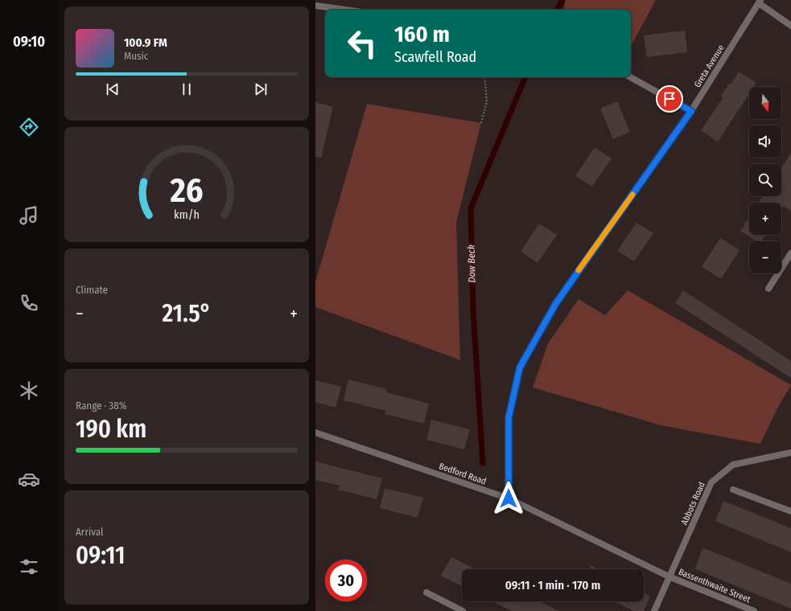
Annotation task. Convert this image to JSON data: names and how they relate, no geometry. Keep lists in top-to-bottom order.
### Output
{
  "streets": {
    "street": [
      "Greta Avenue",
      "Bedford Road",
      "Abbots Road",
      "Bassenthwaite Street"
    ]
  },
  "crossings": [
    ["Greta Avenue", "Bedford Road"],
    ["Bedford Road", "Abbots Road"],
    ["Bedford Road", "Bassenthwaite Street"],
    ["Abbots Road", "Bassenthwaite Street"]
  ],
  "water": ["Dow Beck"],
  "north": "bottom",
  "page": {
    "tabs": "09:10",
    "turn": ["160 m", "Scawfell Road"],
    "song": ["100.9 FM", "Music"],
    "map_buttons": ["+", "−"],
    "tile": [
      "Climate",
      ["Range · 38%", "190 km"],
      ["Arrival", "09:11"]
    ],
    "heat": ["−", "21.5°", "+"],
    "limit": "30",
    "trip": "09:11 · 1 min · 170 m",
    "gauge": ["26", "km/h"]
  }
}
